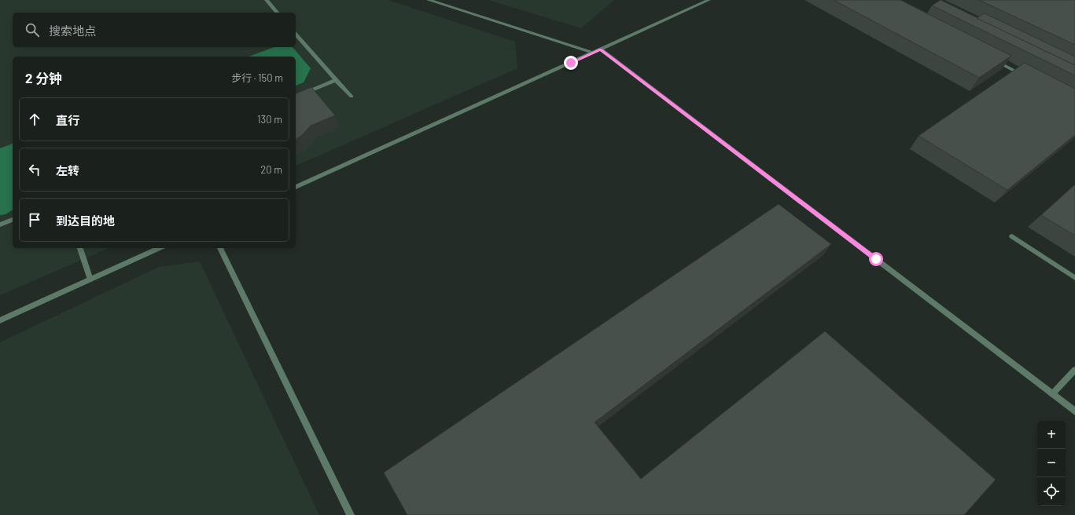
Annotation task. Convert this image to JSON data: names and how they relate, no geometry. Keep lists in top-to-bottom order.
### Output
{
  "page": {
    "search": "搜索地点",
    "heading": ["2 分钟", "步行 · 150 m"],
    "list": [
      ["直行", "130 m"],
      ["左转", "20 m"],
      "到达目的地"
    ],
    "map_buttons": ["+", "−"]
  }
}
